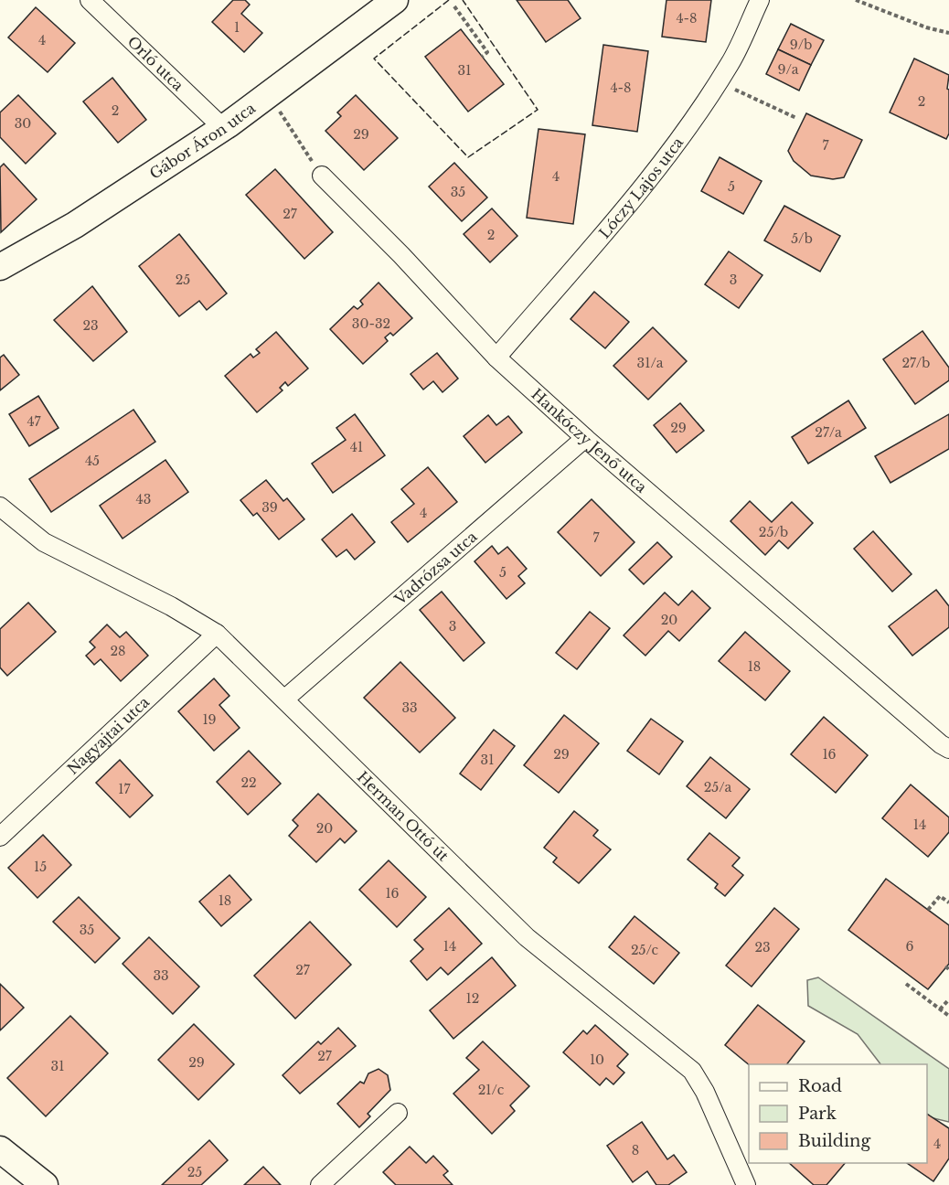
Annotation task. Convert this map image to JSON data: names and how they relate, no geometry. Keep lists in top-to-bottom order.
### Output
{
  "streets": {
    "street": [
      "Orló utca",
      "Gábor Áron utca",
      "Lóczy Lajos utca",
      "Hankóczy Jenő utca",
      "Vadrózsa utca",
      "Nagyajtai utca",
      "Herman Ottó út"
    ]
  },
  "crossings": [
    ["Orló utca", "Gábor Áron utca"],
    ["Lóczy Lajos utca", "Hankóczy Jenő utca"],
    ["Hankóczy Jenő utca", "Vadrózsa utca"],
    ["Vadrózsa utca", "Herman Ottó út"],
    ["Nagyajtai utca", "Herman Ottó út"]
  ],
  "house_numbers": [
    "4-8",
    "1",
    "4",
    "9/b",
    "9/a",
    "31",
    "4-8",
    "2",
    "2",
    "30",
    "29",
    "7",
    "4",
    "5",
    "35",
    "27",
    "2",
    "5/b",
    "25",
    "3",
    "30-32",
    "23",
    "31/a",
    "27/b",
    "47",
    "29",
    "27/a",
    "41",
    "45",
    "43",
    "39",
    "4",
    "25/b",
    "7",
    "5",
    "20",
    "3",
    "28",
    "18",
    "33",
    "19",
    "29",
    "16",
    "31",
    "22",
    "25/a",
    "17",
    "14",
    "20",
    "15",
    "16",
    "18",
    "35",
    "14",
    "6",
    "23",
    "25/c",
    "27",
    "33",
    "12",
    "27",
    "10",
    "29",
    "31",
    "21/c",
    "4",
    "8",
    "25"
  ],
  "legend": ["Road", "Park", "Building"]
}
